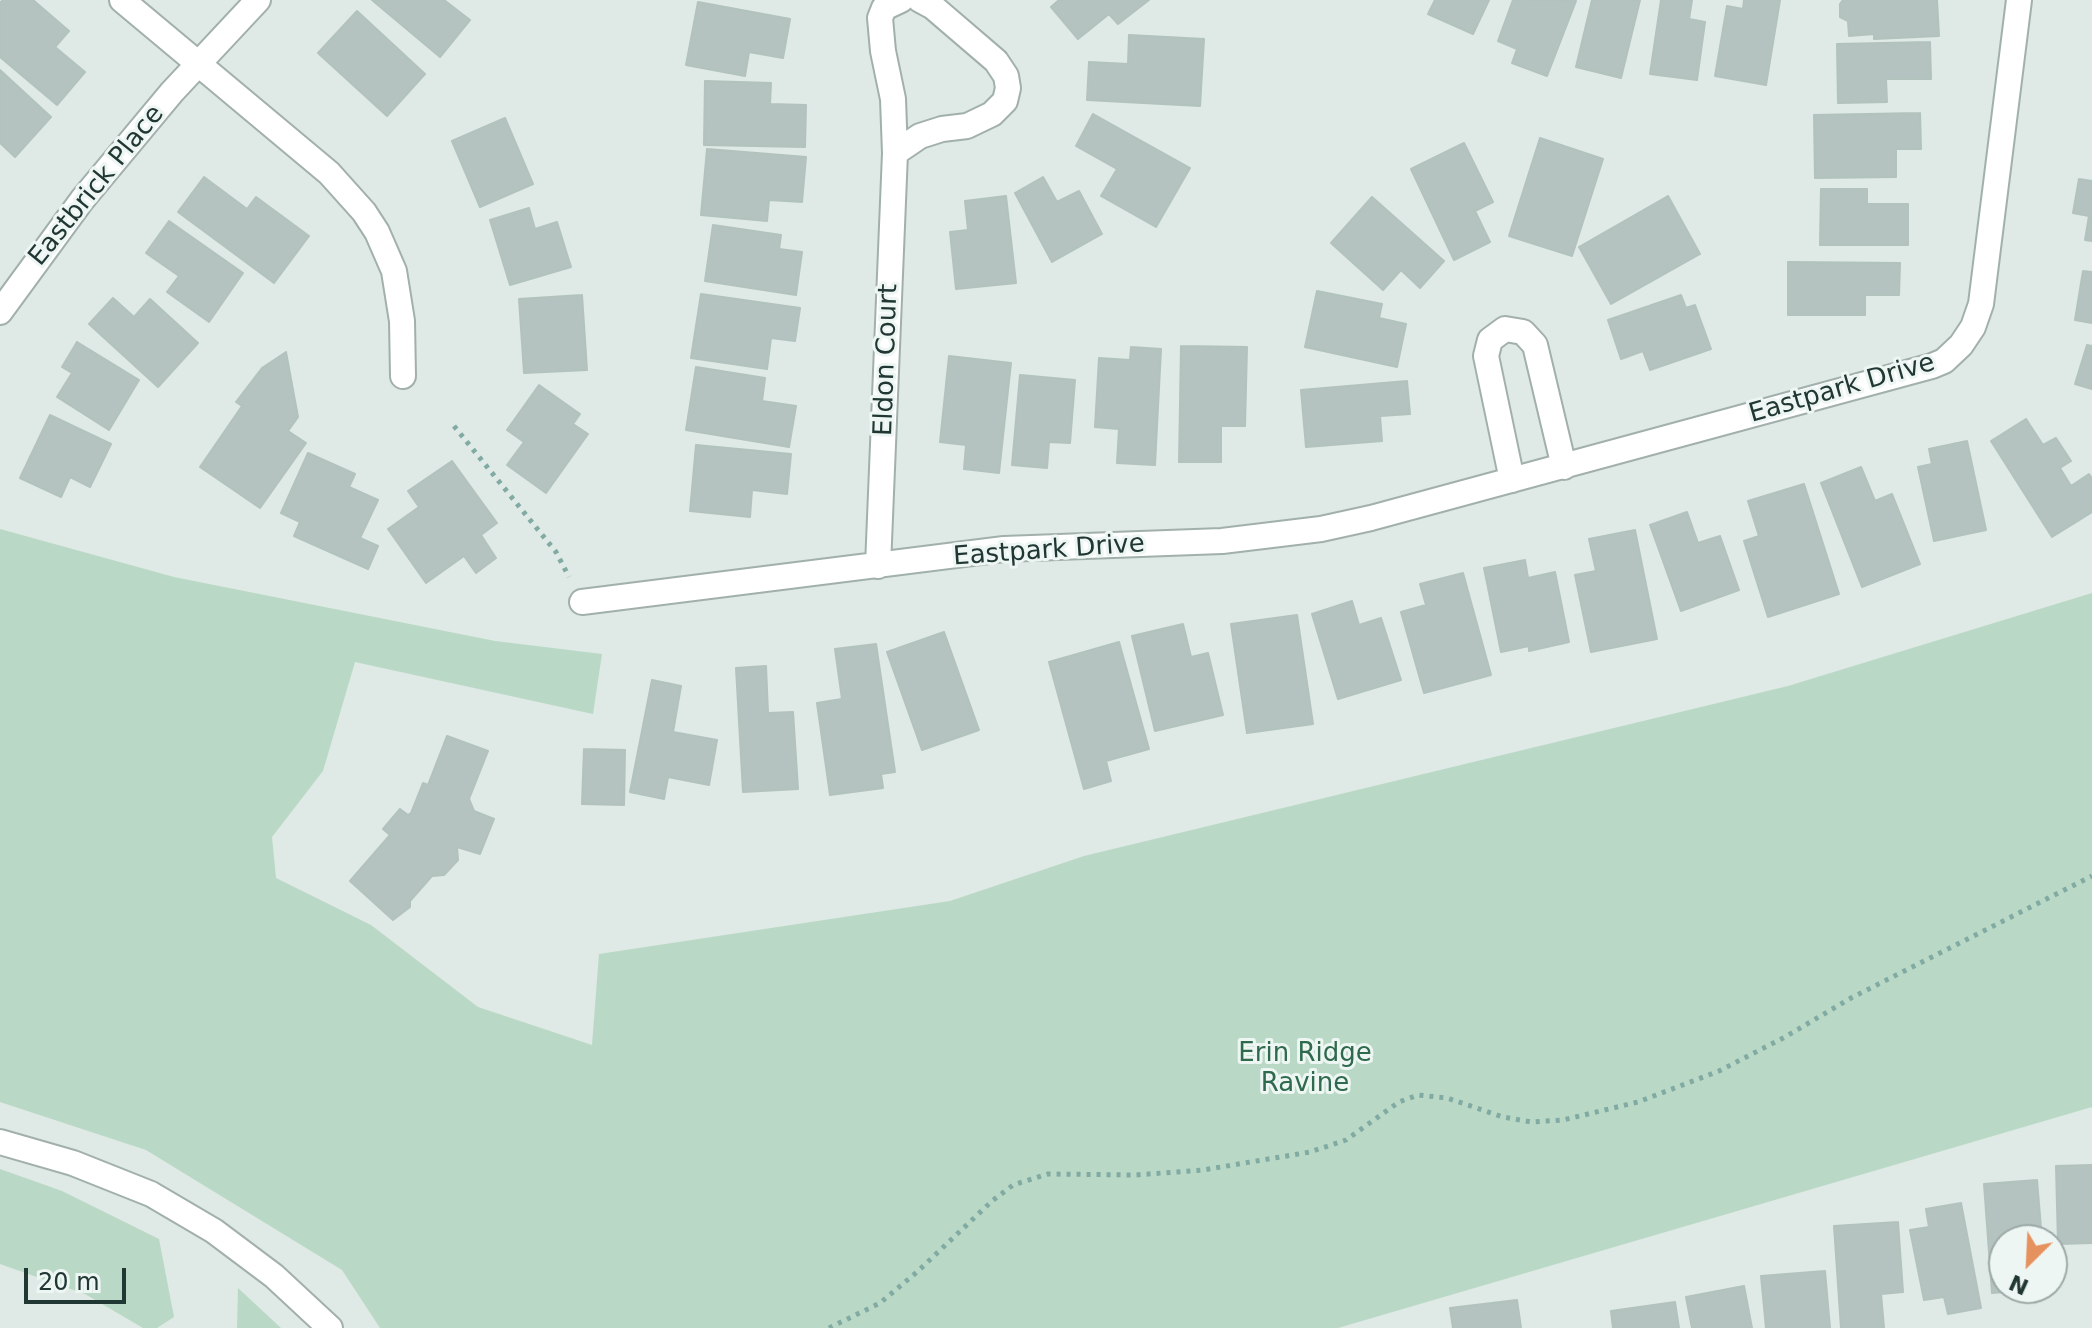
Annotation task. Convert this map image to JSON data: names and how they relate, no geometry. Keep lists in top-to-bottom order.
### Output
{
  "streets": {
    "street": ["Eastbrick Place", "Eldon Court", "Eastpark Drive"]
  },
  "crossings": [
    ["Eldon Court", "Eastpark Drive"]
  ],
  "parks": ["Erin Ridge Ravine"],
  "scale_bar": "20 m",
  "north": "bottom left"
}
